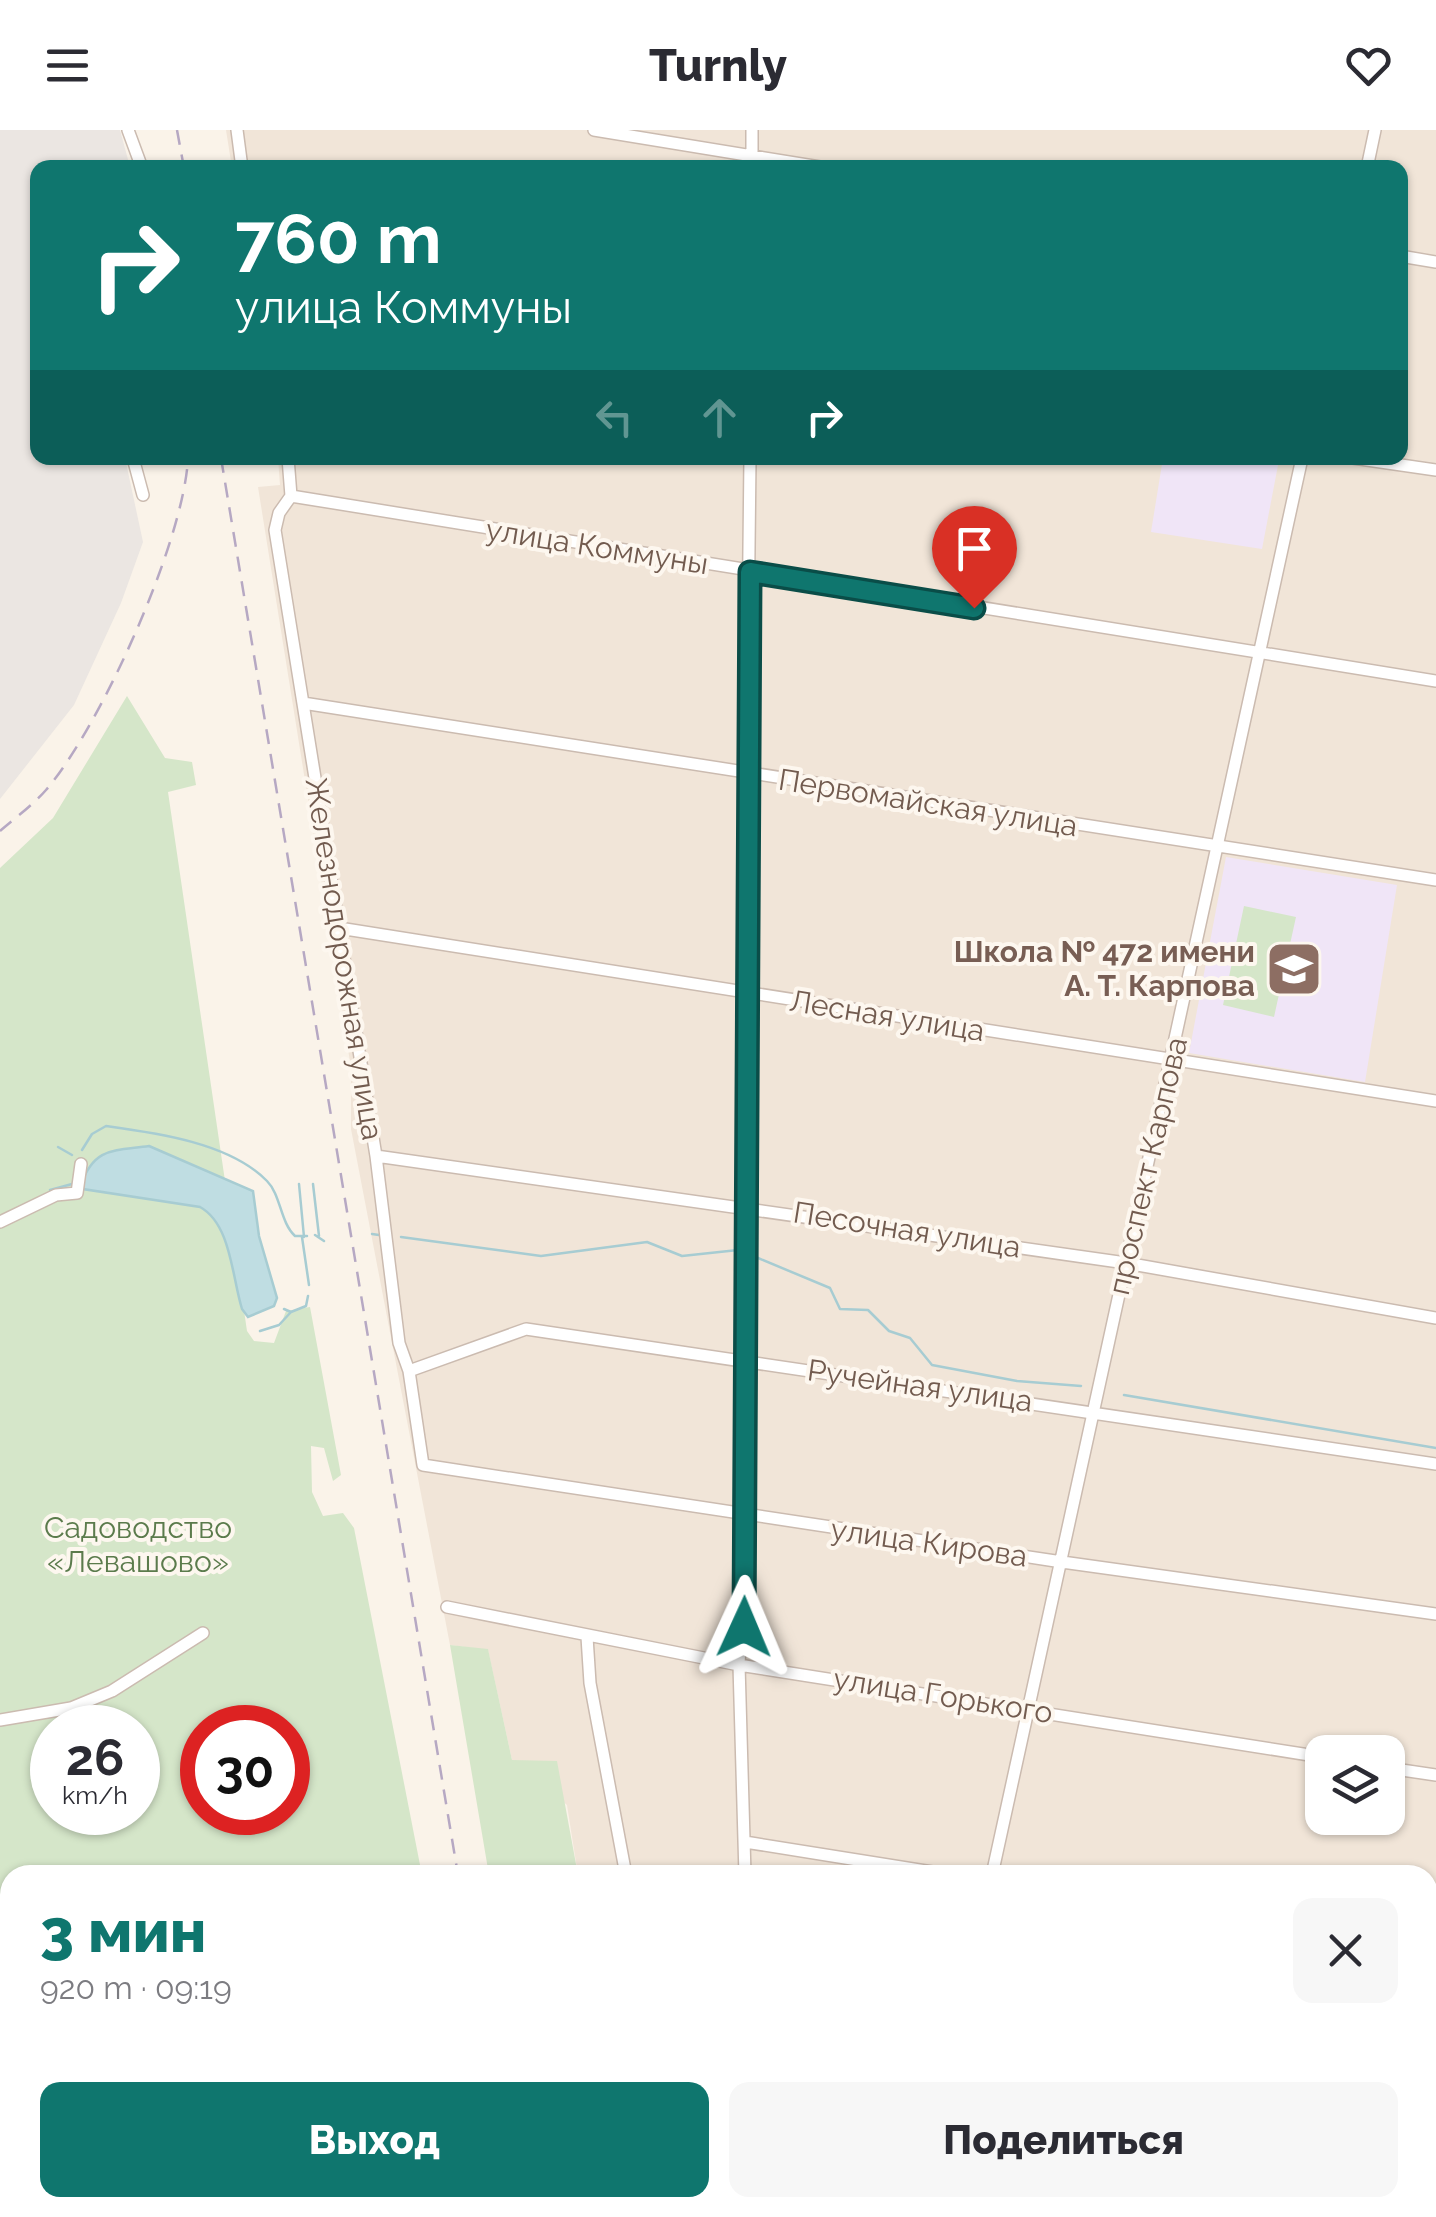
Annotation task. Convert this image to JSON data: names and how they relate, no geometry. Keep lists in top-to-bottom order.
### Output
{
  "streets": {
    "street": [
      "улица Коммуны",
      "Первомайская улица",
      "Железнодорожная улица",
      "Лесная улица",
      "проспект Карпова",
      "Песочная улица",
      "Ручейная улица",
      "улица Кирова",
      "улица Горького"
    ]
  },
  "crossings": [
    ["улица Коммуны", "Железнодорожная улица"],
    ["улица Коммуны", "проспект Карпова"],
    ["Первомайская улица", "Железнодорожная улица"],
    ["Первомайская улица", "проспект Карпова"],
    ["Железнодорожная улица", "Лесная улица"],
    ["Железнодорожная улица", "Песочная улица"],
    ["Железнодорожная улица", "Ручейная улица"],
    ["Железнодорожная улица", "улица Кирова"],
    ["Лесная улица", "проспект Карпова"],
    ["проспект Карпова", "Песочная улица"],
    ["проспект Карпова", "Ручейная улица"],
    ["проспект Карпова", "улица Кирова"],
    ["проспект Карпова", "улица Горького"]
  ],
  "parks": ["Садоводство «Левашово»"],
  "places": {
    "school or university": ["Школа № 472 имени А. Т. Карпова"]
  },
  "page": {
    "header": "Turnly",
    "turn": ["760 m", "улица Коммуны"],
    "speed": "26 km/h",
    "limit": "30",
    "heading": ["3 мин", "920 m · 09:19"],
    "buttons": ["Выход", "Поделиться"]
  }
}
